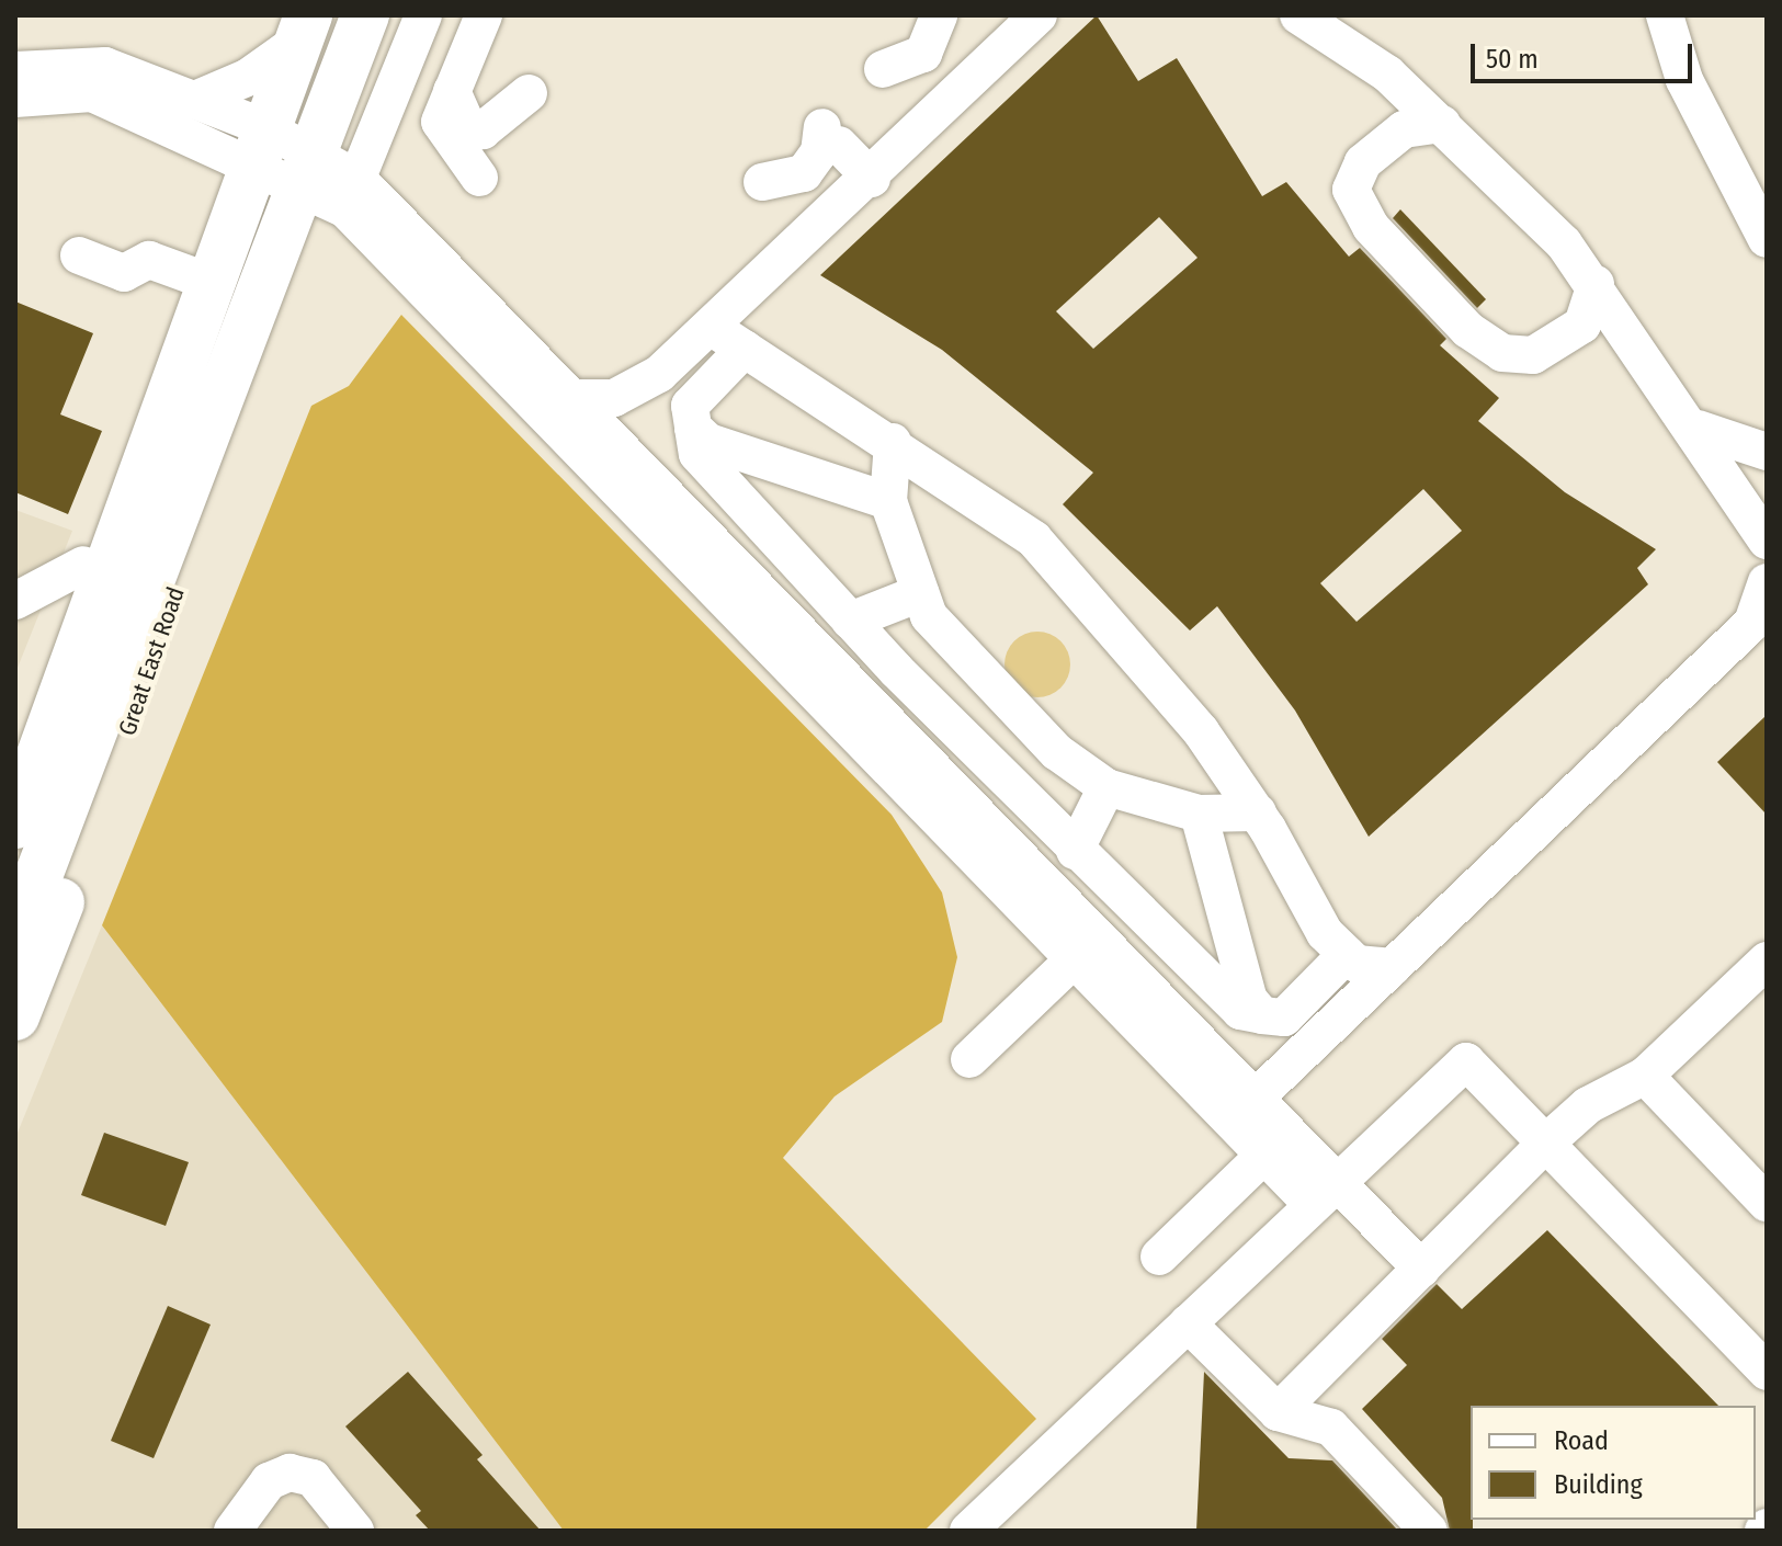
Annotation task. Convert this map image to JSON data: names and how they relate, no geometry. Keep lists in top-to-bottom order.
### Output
{
  "streets": {
    "main road": ["Great East Road"]
  },
  "legend": ["Road", "Building"],
  "scale_bar": "50 m"
}
